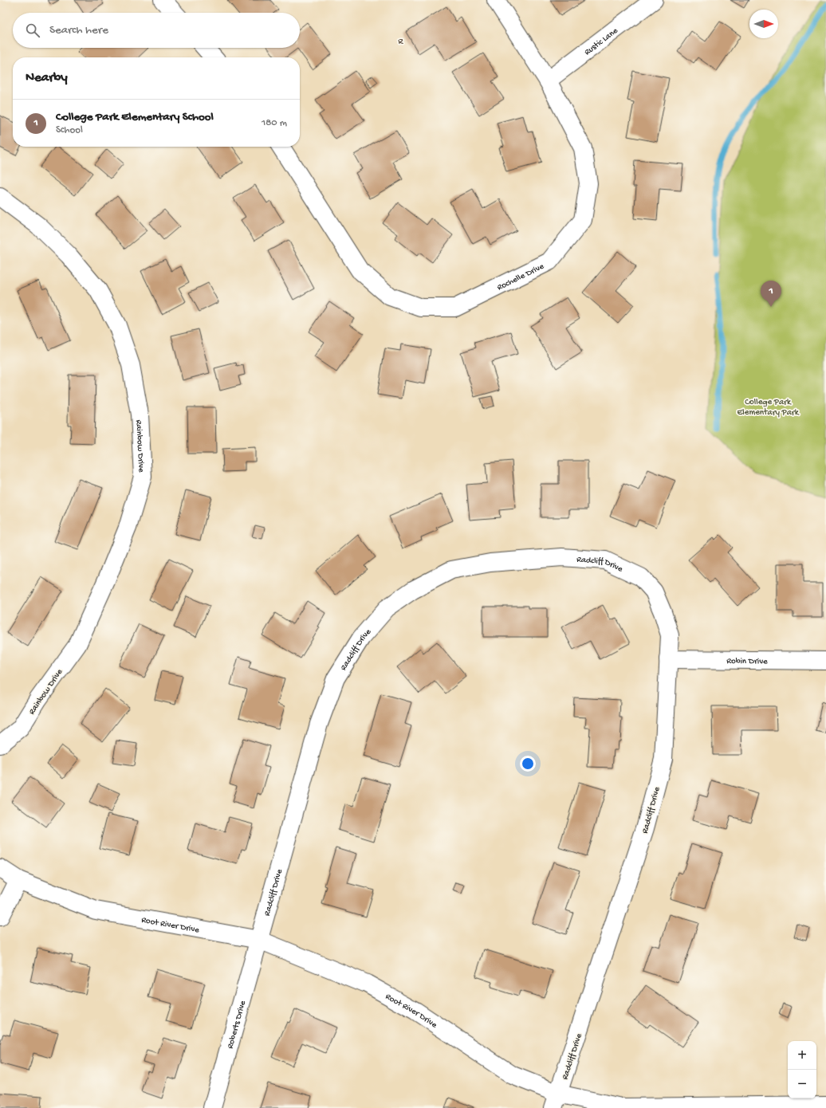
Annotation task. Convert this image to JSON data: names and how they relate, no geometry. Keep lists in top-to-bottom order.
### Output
{
  "streets": {
    "street": [
      "Rustic Lane",
      "Rochelle Drive",
      "Rainbow Drive",
      "Radcliff Drive",
      "Robin Drive",
      "Root River Drive",
      "Roberts Drive"
    ]
  },
  "crossings": [
    ["Rustic Lane", "Rochelle Drive"],
    ["Radcliff Drive", "Robin Drive"],
    ["Radcliff Drive", "Root River Drive"],
    ["Radcliff Drive", "Roberts Drive"],
    ["Root River Drive", "Roberts Drive"]
  ],
  "districts": ["R"],
  "parks": ["College Park Elementary Park"],
  "north": "right",
  "page": {
    "search": "Search here",
    "heading": "Nearby",
    "list": [
      {
        "mark": "1",
        "name": "College Park Elementary School",
        "note": "School",
        "value": "180 m"
      }
    ],
    "pins": "1",
    "map_buttons": ["+", "−"]
  }
}
